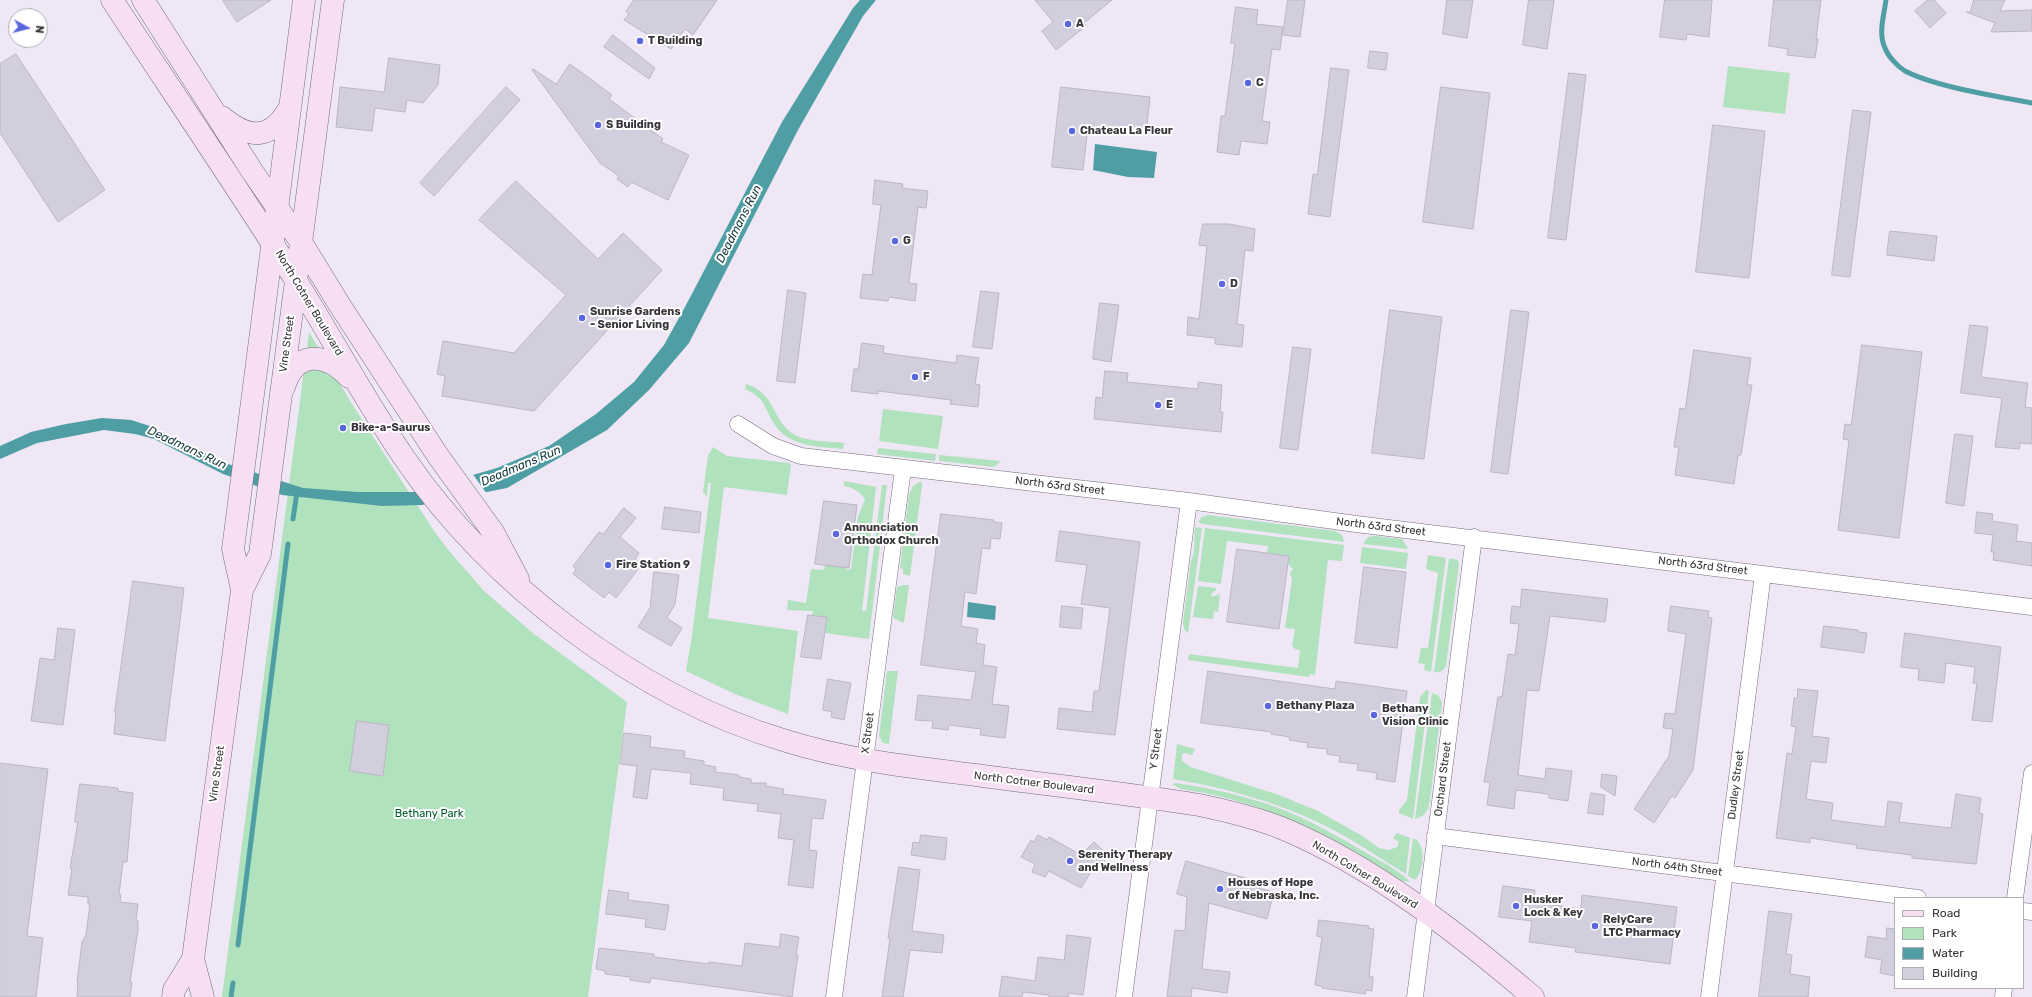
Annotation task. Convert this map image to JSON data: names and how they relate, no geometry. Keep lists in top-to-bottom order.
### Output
{
  "streets": {
    "main road": ["North Cotner Boulevard", "Vine Street"],
    "street": [
      "North 63rd Street",
      "X Street",
      "Y Street",
      "Orchard Street",
      "Dudley Street",
      "North 64th Street"
    ]
  },
  "crossings": [
    ["North Cotner Boulevard", "Vine Street"],
    ["North Cotner Boulevard", "X Street"],
    ["North Cotner Boulevard", "Y Street"],
    ["North Cotner Boulevard", "Orchard Street"],
    ["North 63rd Street", "X Street"],
    ["North 63rd Street", "Y Street"],
    ["North 63rd Street", "Orchard Street"],
    ["North 63rd Street", "Dudley Street"],
    ["Orchard Street", "North 64th Street"],
    ["Dudley Street", "North 64th Street"]
  ],
  "water": ["Deadmans Run"],
  "parks": ["Bethany Park"],
  "places": [
    "A",
    "T Building",
    "C",
    "S Building",
    "Chateau La Fleur",
    "G",
    "D",
    "Sunrise Gardens - Senior Living",
    "F",
    "E",
    "Bike-a-Saurus",
    "Annunciation Orthodox Church",
    "Fire Station 9",
    "Bethany Plaza",
    "Bethany Vision Clinic",
    "Serenity Therapy and Wellness",
    "Houses of Hope of Nebraska, Inc.",
    "Husker Lock & Key",
    "RelyCare LTC Pharmacy"
  ],
  "legend": [
    "Road",
    "Park",
    "Water",
    "Building"
  ],
  "north": "right"
}
